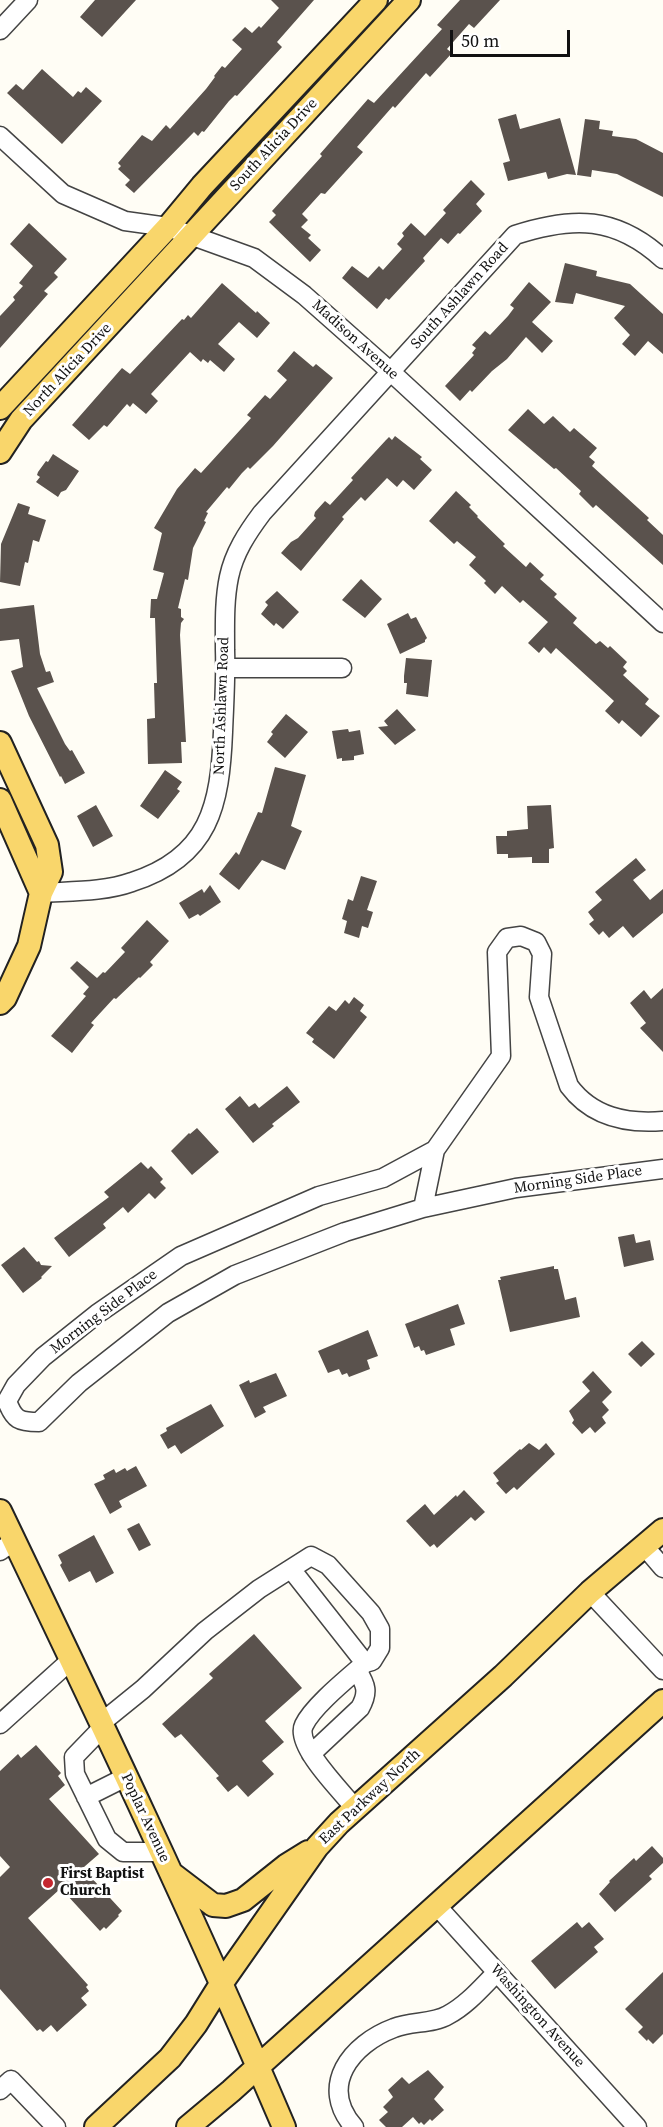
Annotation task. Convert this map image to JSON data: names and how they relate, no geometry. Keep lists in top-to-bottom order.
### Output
{
  "streets": {
    "main road": [
      "South Alicia Drive",
      "North Alicia Drive",
      "East Parkway North",
      "Poplar Avenue"
    ],
    "street": [
      "South Ashlawn Road",
      "Madison Avenue",
      "North Ashlawn Road",
      "Morning Side Place",
      "Washington Avenue"
    ]
  },
  "crossings": [
    ["South Alicia Drive", "Madison Avenue"],
    ["South Alicia Drive", "North Alicia Drive"],
    ["South Ashlawn Road", "Madison Avenue"],
    ["South Ashlawn Road", "North Ashlawn Road"],
    ["East Parkway North", "Poplar Avenue"]
  ],
  "places": ["First Baptist Church"],
  "scale_bar": "50 m"
}
